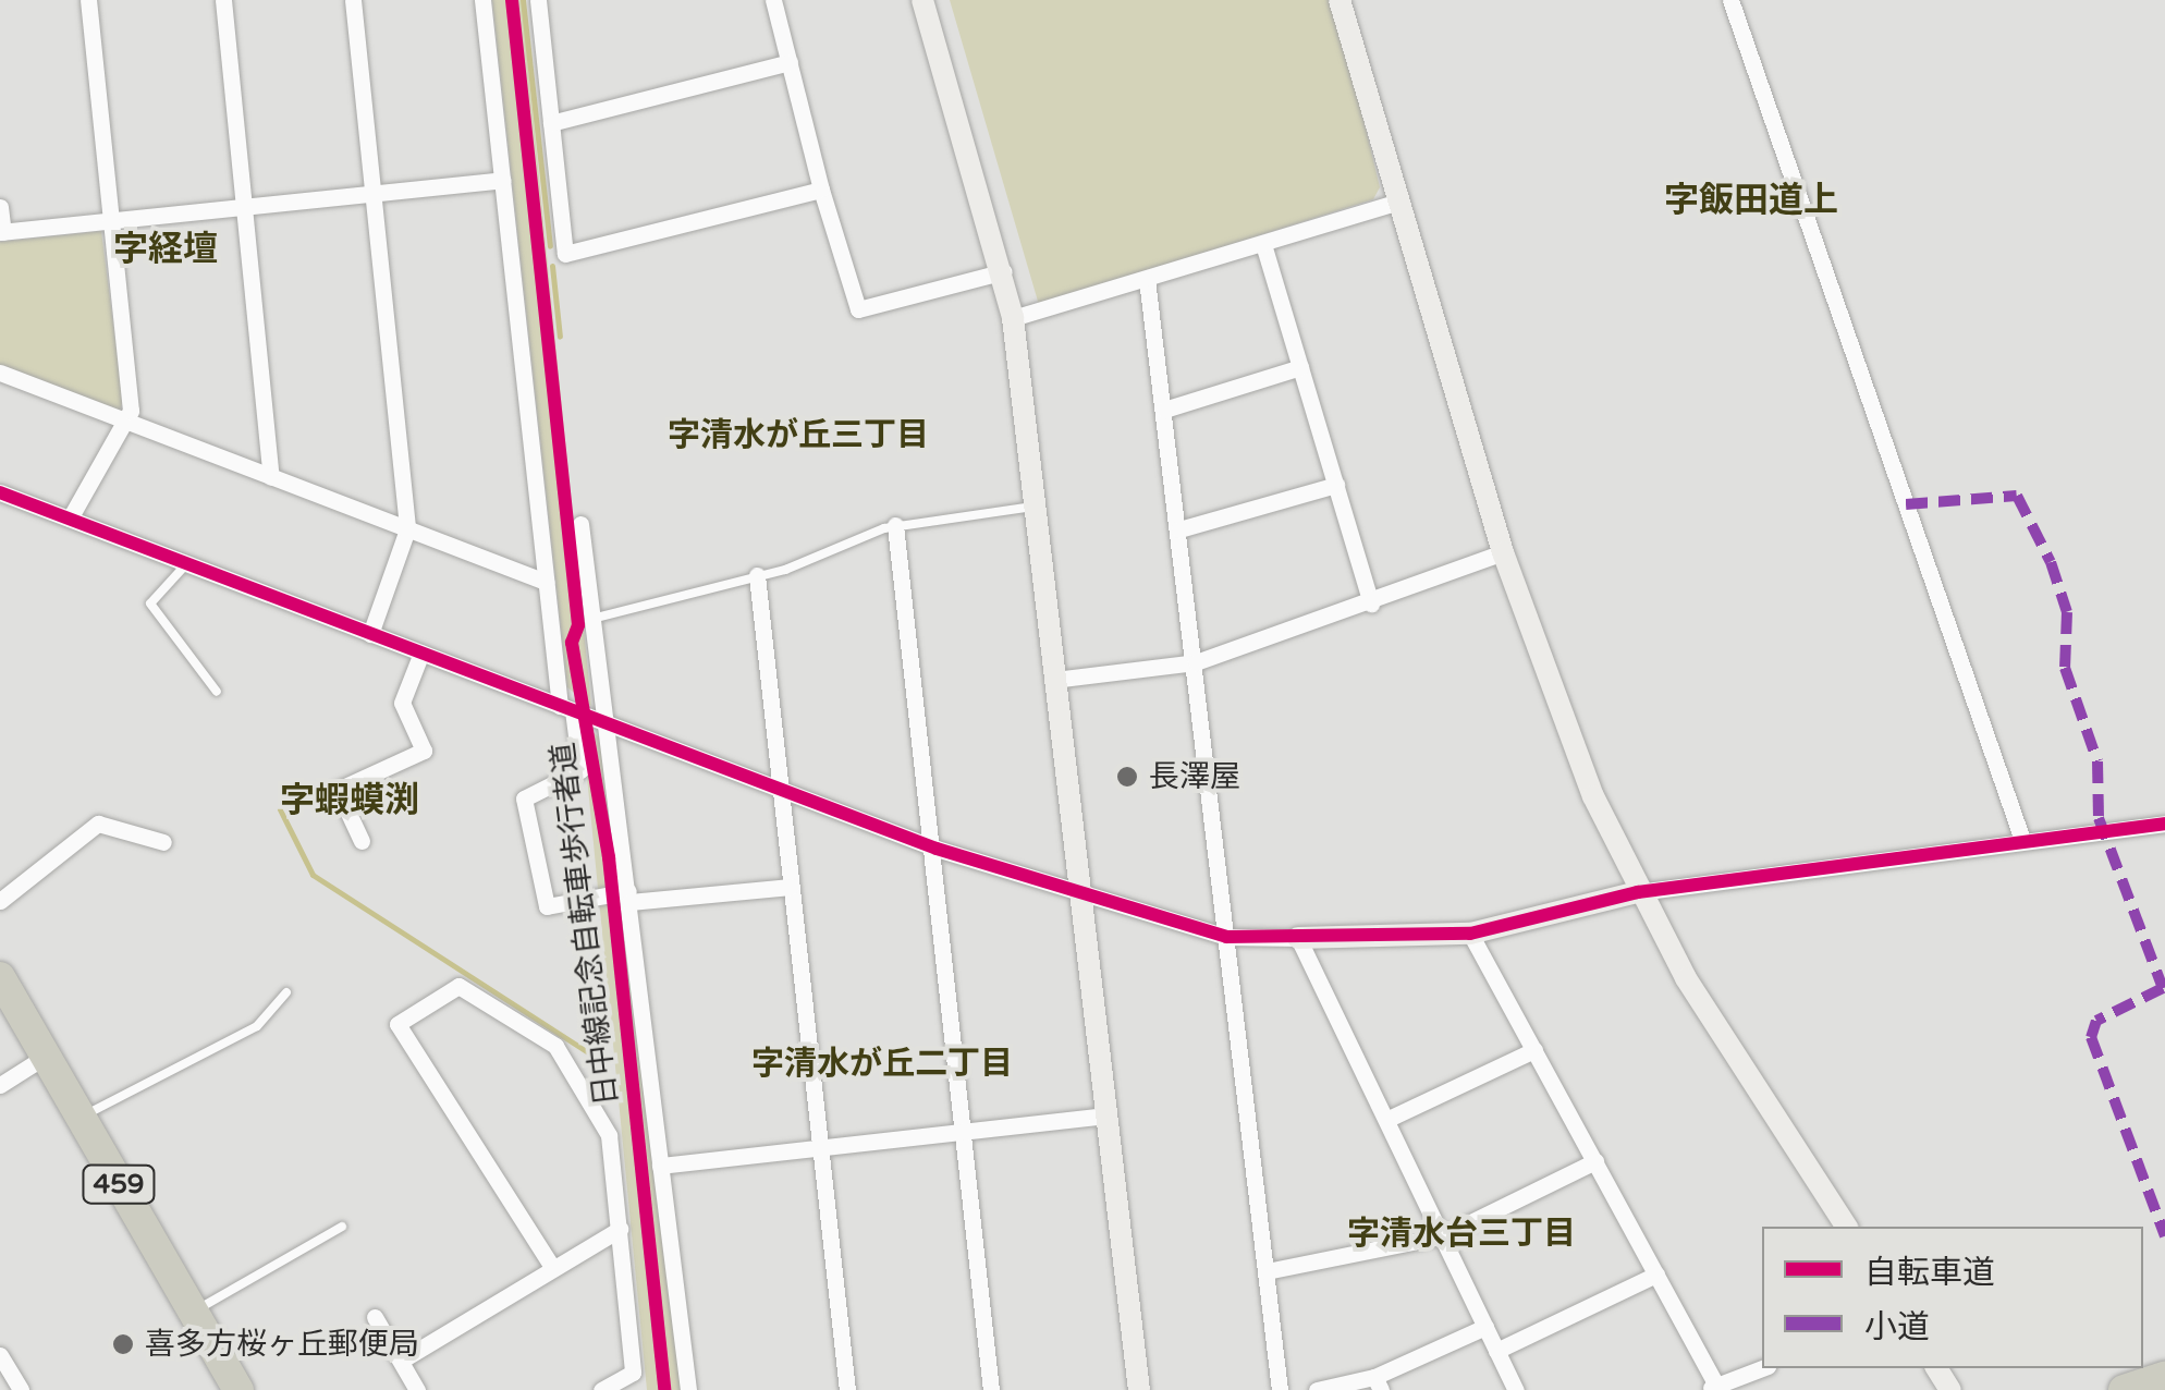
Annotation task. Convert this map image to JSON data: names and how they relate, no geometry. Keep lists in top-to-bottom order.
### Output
{
  "streets": {
    "highway": ["459"],
    "cycle path": ["日中線記念自転車歩行者道"]
  },
  "districts": [
    "字飯田道上",
    "字経壇",
    "字清水が丘三丁目",
    "字蝦蟆渕",
    "字清水が丘二丁目",
    "字清水台三丁目"
  ],
  "places": ["長澤屋", "喜多方桜ヶ丘郵便局"],
  "legend": ["自転車道", "小道"]
}
